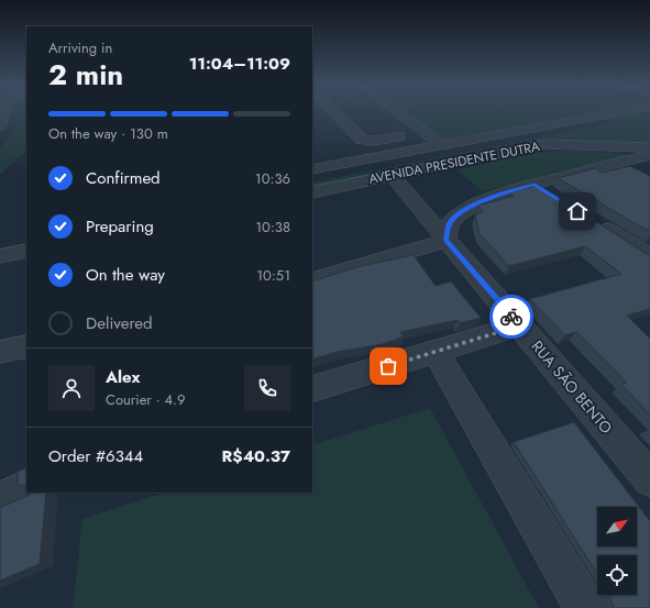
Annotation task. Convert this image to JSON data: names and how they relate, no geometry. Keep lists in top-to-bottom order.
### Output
{
  "streets": {
    "street": ["AVENIDA PRESIDENTE DUTRA", "RUA SÃO BENTO"]
  },
  "crossings": [
    ["AVENIDA PRESIDENTE DUTRA", "RUA SÃO BENTO"]
  ],
  "north": "top right",
  "page": {
    "heading": ["2 min", "Arriving in", "11:04–11:09"],
    "panel": [
      "Alex",
      "Courier · 4.9",
      "Order #6344",
      "R$40.37"
    ],
    "bar": "On the way · 130 m",
    "list": [
      ["Confirmed", "10:36"],
      ["Preparing", "10:38"],
      ["On the way", "10:51"],
      "Delivered"
    ]
  }
}
